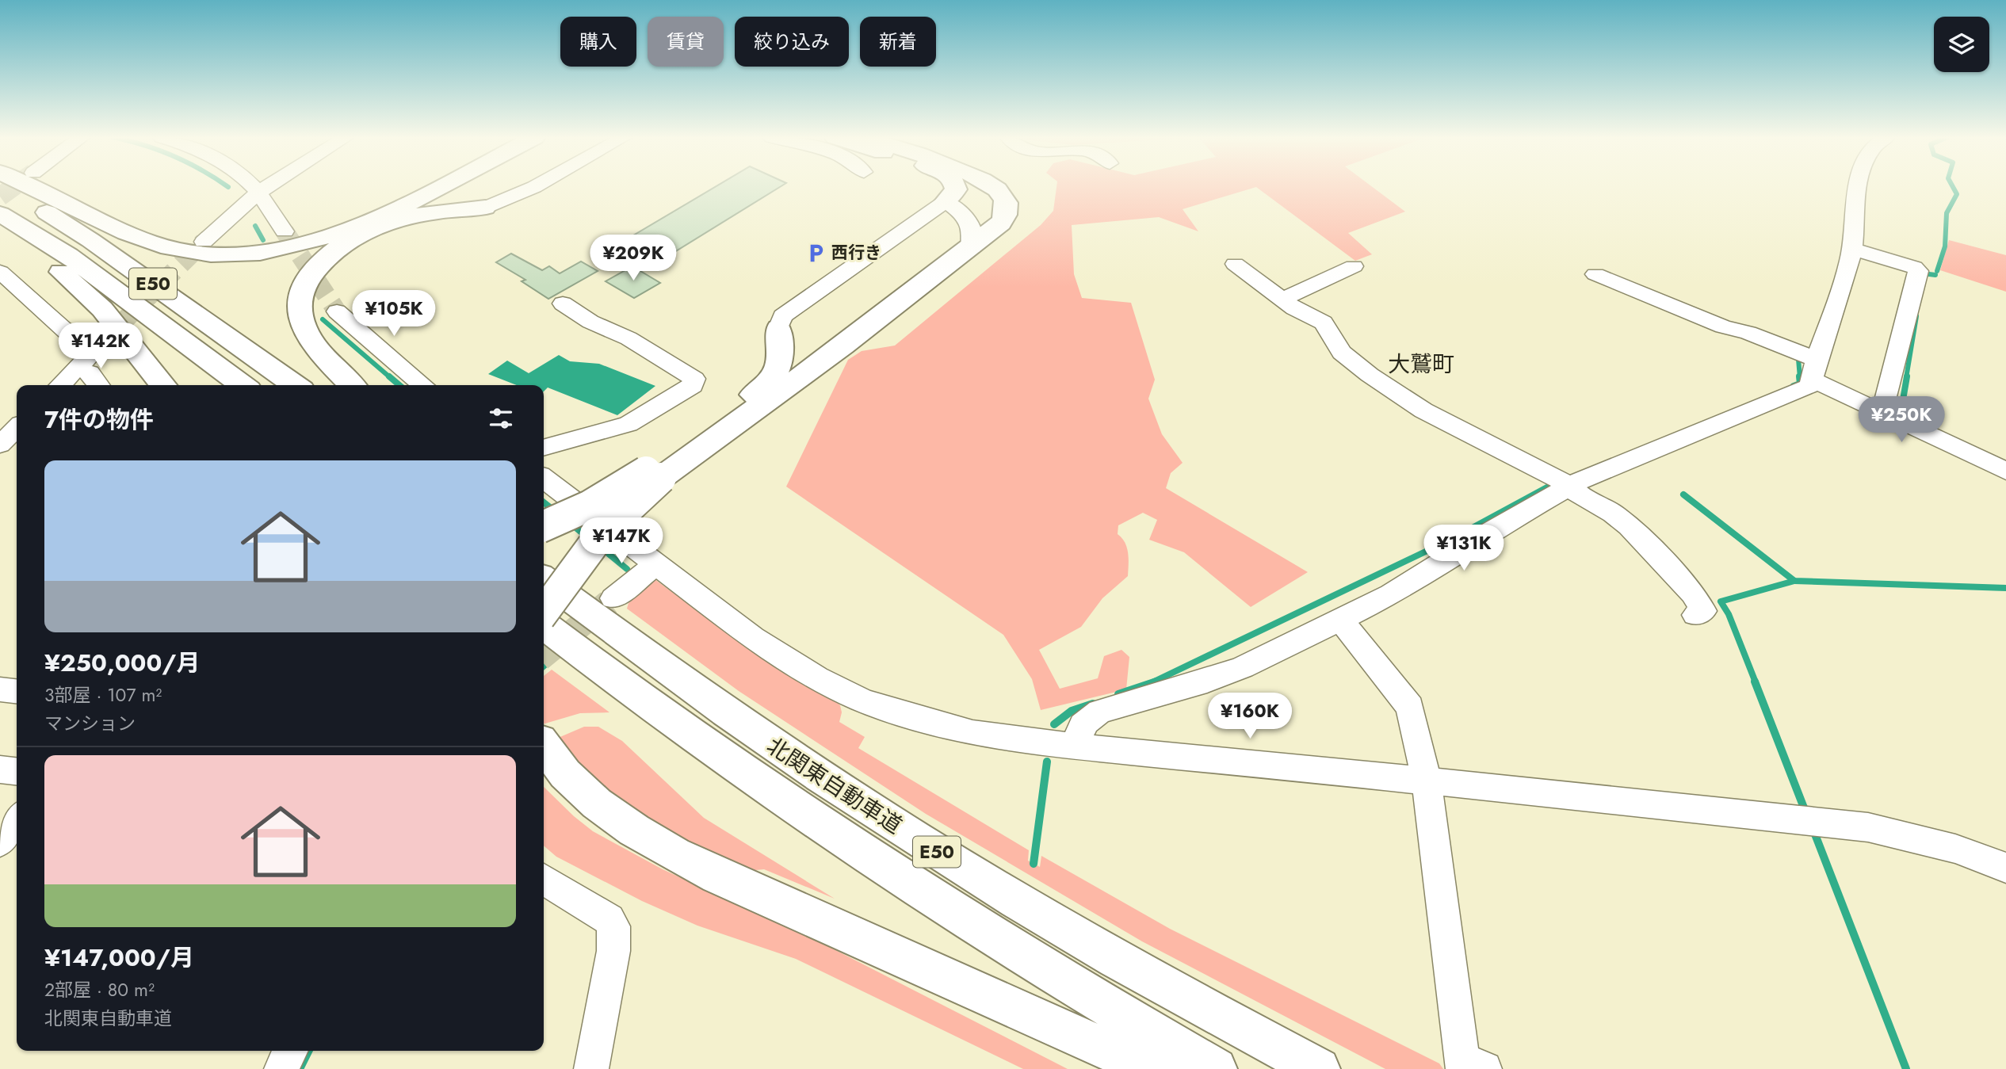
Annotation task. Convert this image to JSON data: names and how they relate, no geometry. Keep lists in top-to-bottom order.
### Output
{
  "streets": {
    "highway": ["E50", "北関東自動車道"]
  },
  "districts": ["大鷲町"],
  "places": {
    "parking": ["西行き"]
  },
  "page": {
    "chip": [
      "購入",
      "賃貸",
      "絞り込み",
      "新着"
    ],
    "price": [
      "¥209K",
      "¥105K",
      "¥142K",
      "¥250K",
      "¥147K",
      "¥131K",
      "¥160K"
    ],
    "heading": "7件の物件",
    "list": [
      {
        "name": "¥250,000/月",
        "note": "3部屋 · 107 m² · マンション"
      },
      {
        "name": "¥147,000/月",
        "note": "2部屋 · 80 m² · 北関東自動車道"
      }
    ]
  }
}
